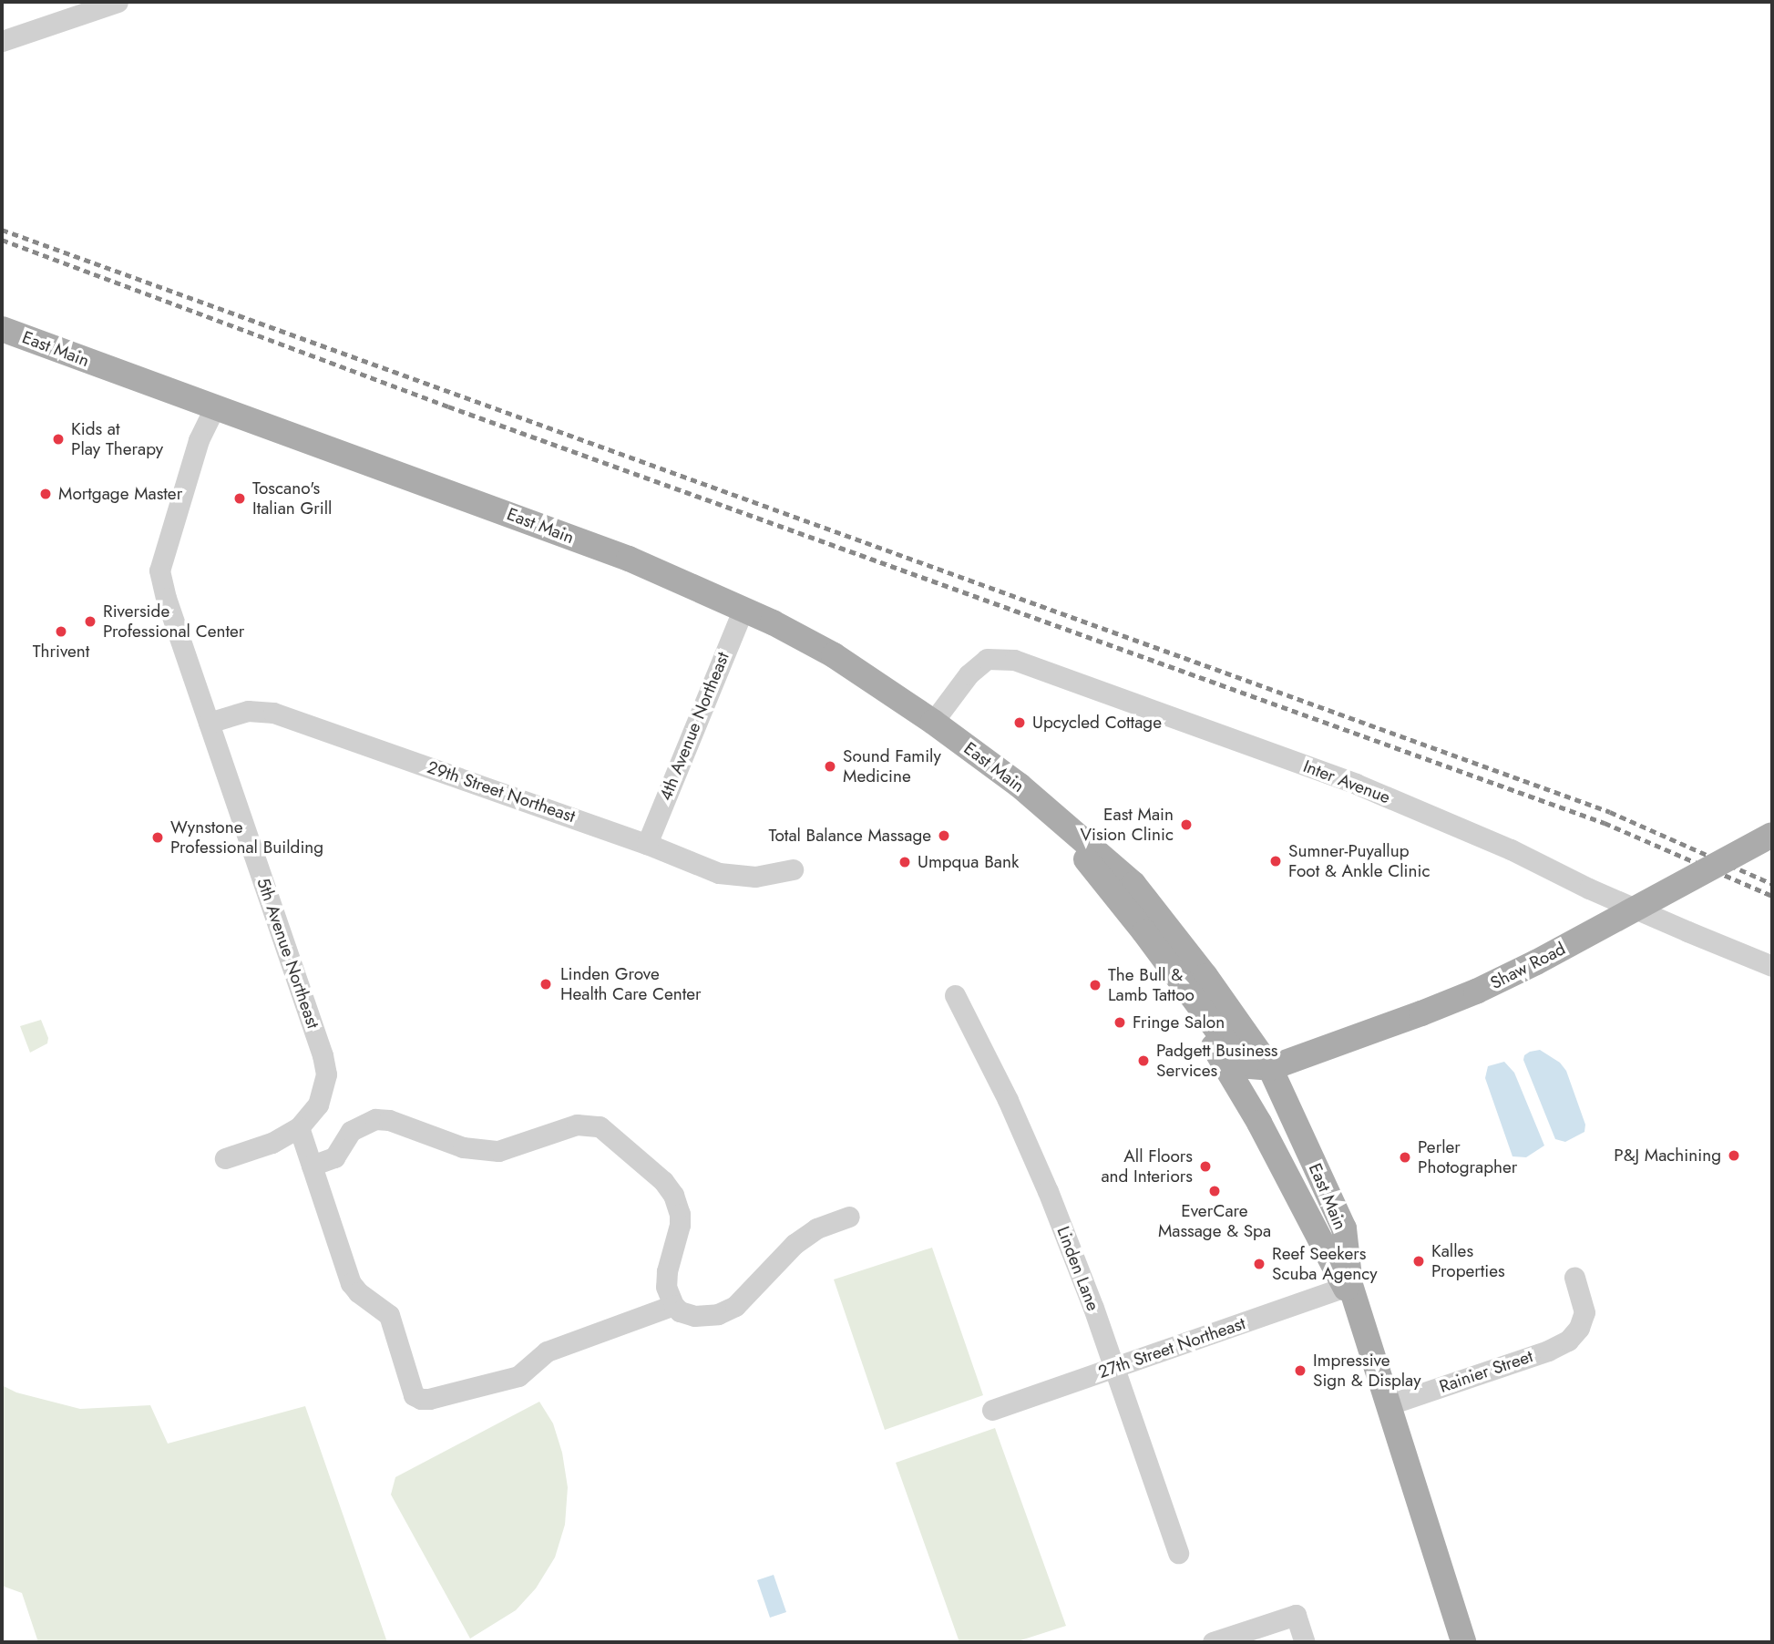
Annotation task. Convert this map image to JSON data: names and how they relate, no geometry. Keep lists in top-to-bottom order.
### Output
{
  "streets": {
    "main road": ["East Main", "Shaw Road"],
    "street": [
      "4th Avenue Northeast",
      "Inter Avenue",
      "29th Street Northeast",
      "5th Avenue Northeast",
      "Linden Lane",
      "27th Street Northeast",
      "Rainier Street"
    ]
  },
  "crossings": [
    ["East Main", "4th Avenue Northeast"],
    ["East Main", "Inter Avenue"],
    ["East Main", "5th Avenue Northeast"],
    ["East Main", "Shaw Road"],
    ["East Main", "27th Street Northeast"],
    ["East Main", "Rainier Street"],
    ["4th Avenue Northeast", "29th Street Northeast"],
    ["29th Street Northeast", "5th Avenue Northeast"],
    ["Linden Lane", "27th Street Northeast"]
  ],
  "places": [
    "Kids at Play Therapy",
    "Mortgage Master",
    "Toscano's Italian Grill",
    "Riverside Professional Center",
    "Thrivent",
    "Upcycled Cottage",
    "Sound Family Medicine",
    "East Main Vision Clinic",
    "Total Balance Massage",
    "Wynstone Professional Building",
    "Sumner-Puyallup Foot & Ankle Clinic",
    "Umpqua Bank",
    "Linden Grove Health Care Center",
    "The Bull & Lamb Tattoo",
    "Fringe Salon",
    "Padgett Business Services",
    "P&J Machining",
    "Perler Photographer",
    "All Floors and Interiors",
    "EverCare Massage & Spa",
    "Kalles Properties",
    "Reef Seekers Scuba Agency",
    "Impressive Sign & Display"
  ]
}
